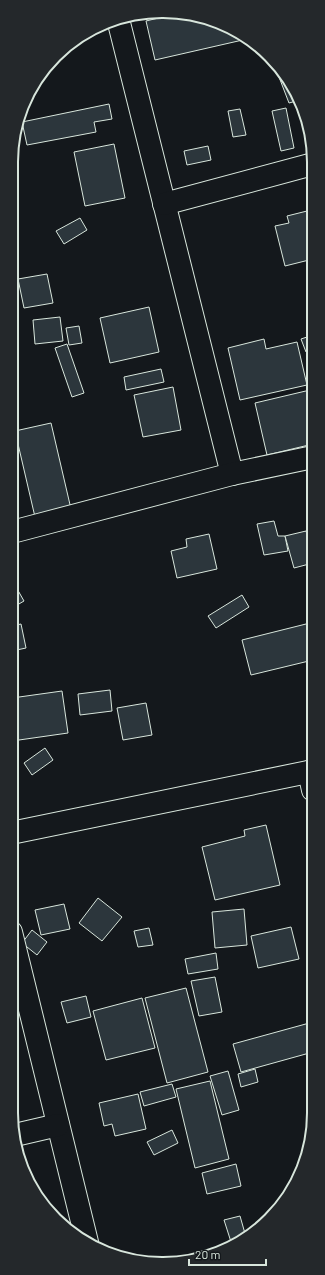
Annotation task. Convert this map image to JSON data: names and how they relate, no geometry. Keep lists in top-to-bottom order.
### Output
{
  "scale_bar": "20 m"
}
